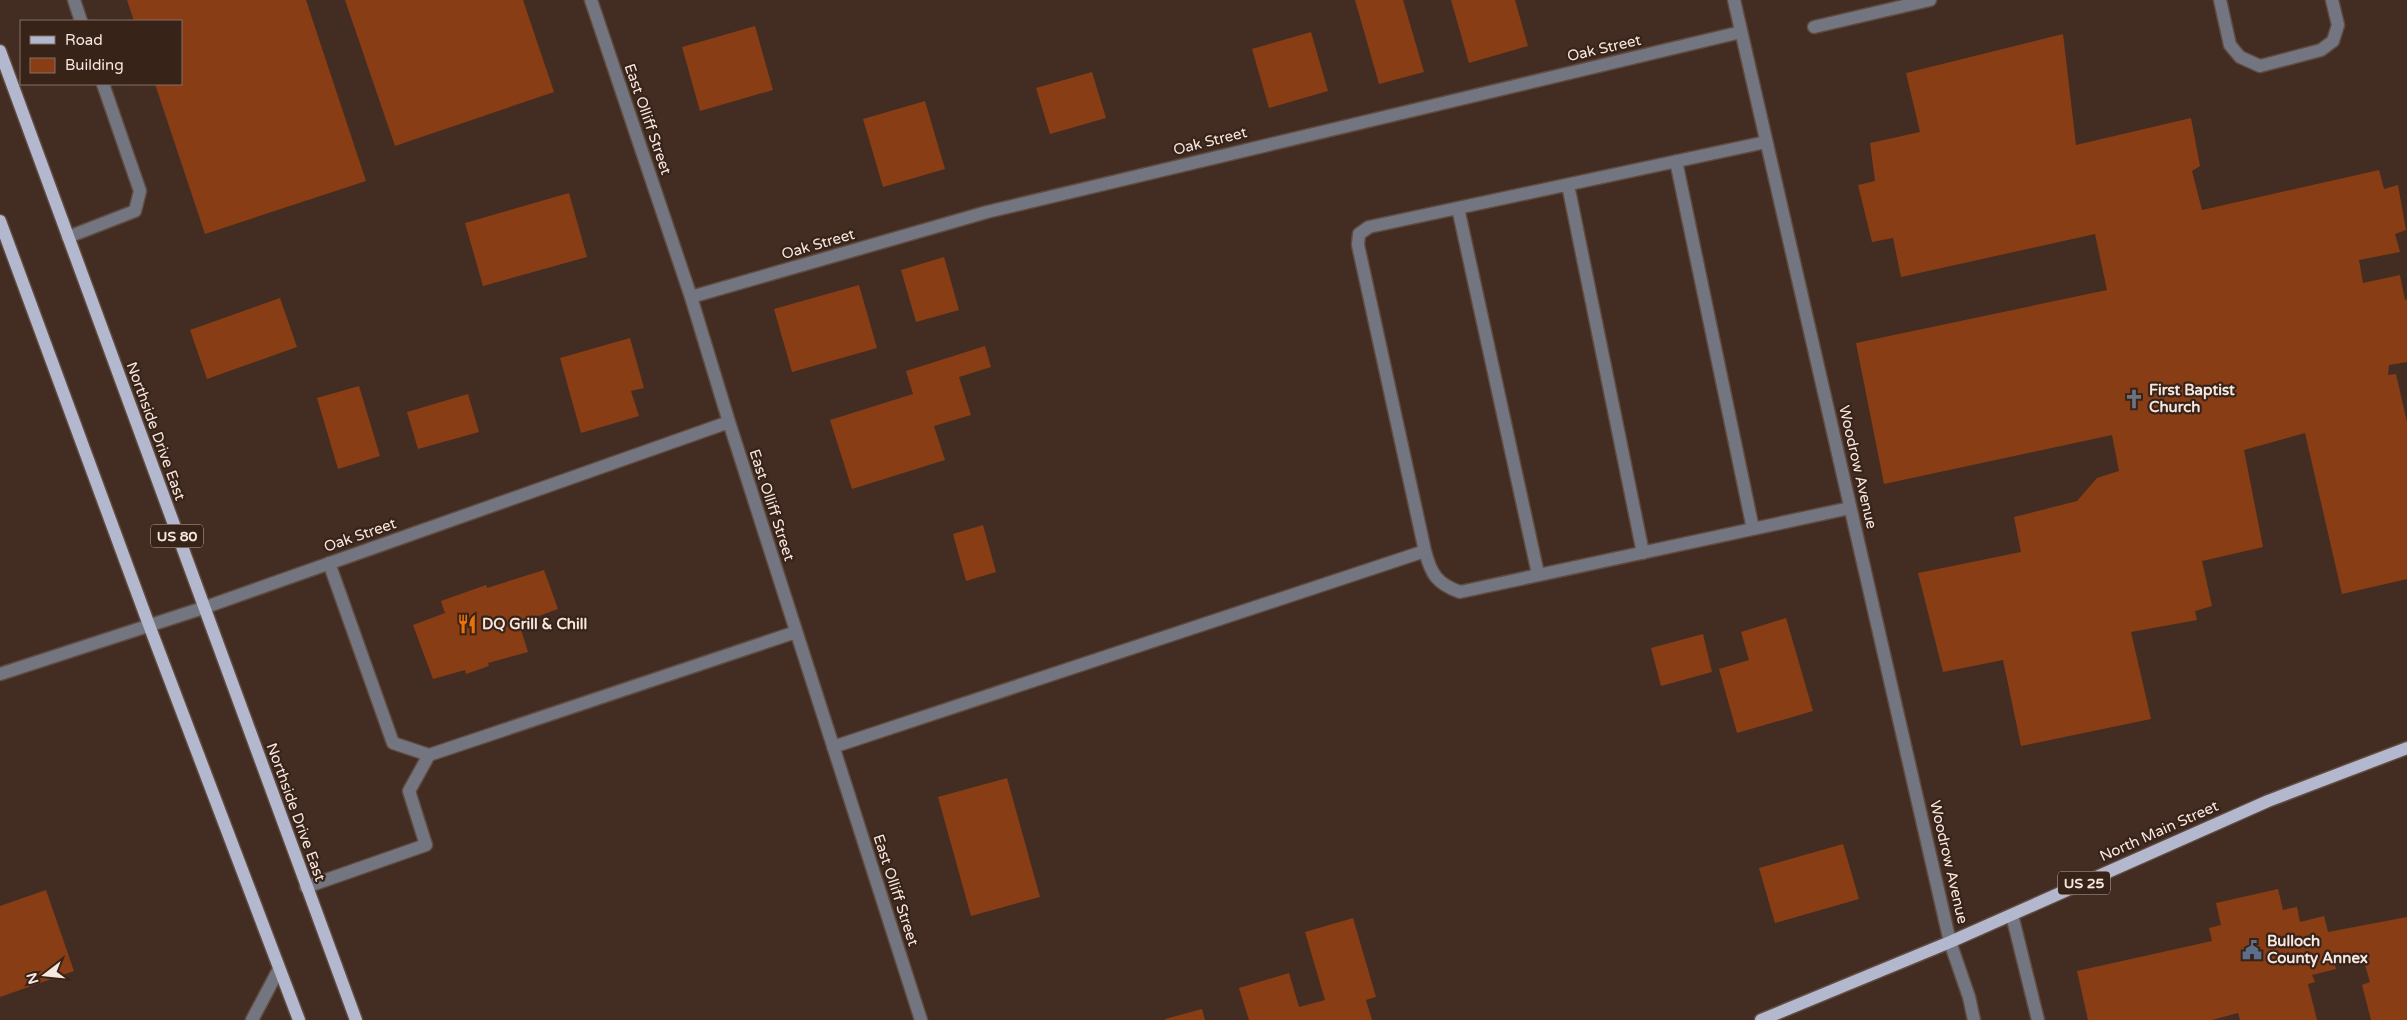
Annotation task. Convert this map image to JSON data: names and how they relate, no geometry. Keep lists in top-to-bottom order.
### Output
{
  "streets": {
    "main road": [
      "Northside Drive East",
      "US 80",
      "North Main Street",
      "US 25"
    ],
    "street": ["Oak Street", "East Olliff Street", "Woodrow Avenue"]
  },
  "crossings": [
    ["Oak Street", "East Olliff Street"],
    ["Oak Street", "Northside Drive East"],
    ["Oak Street", "Woodrow Avenue"],
    ["Woodrow Avenue", "North Main Street"]
  ],
  "places": {
    "church": ["First Baptist Church"],
    "restaurant": ["DQ Grill & Chill"],
    "public building": ["Bulloch County Annex"]
  },
  "legend": ["Road", "Building"],
  "north": "left"
}
